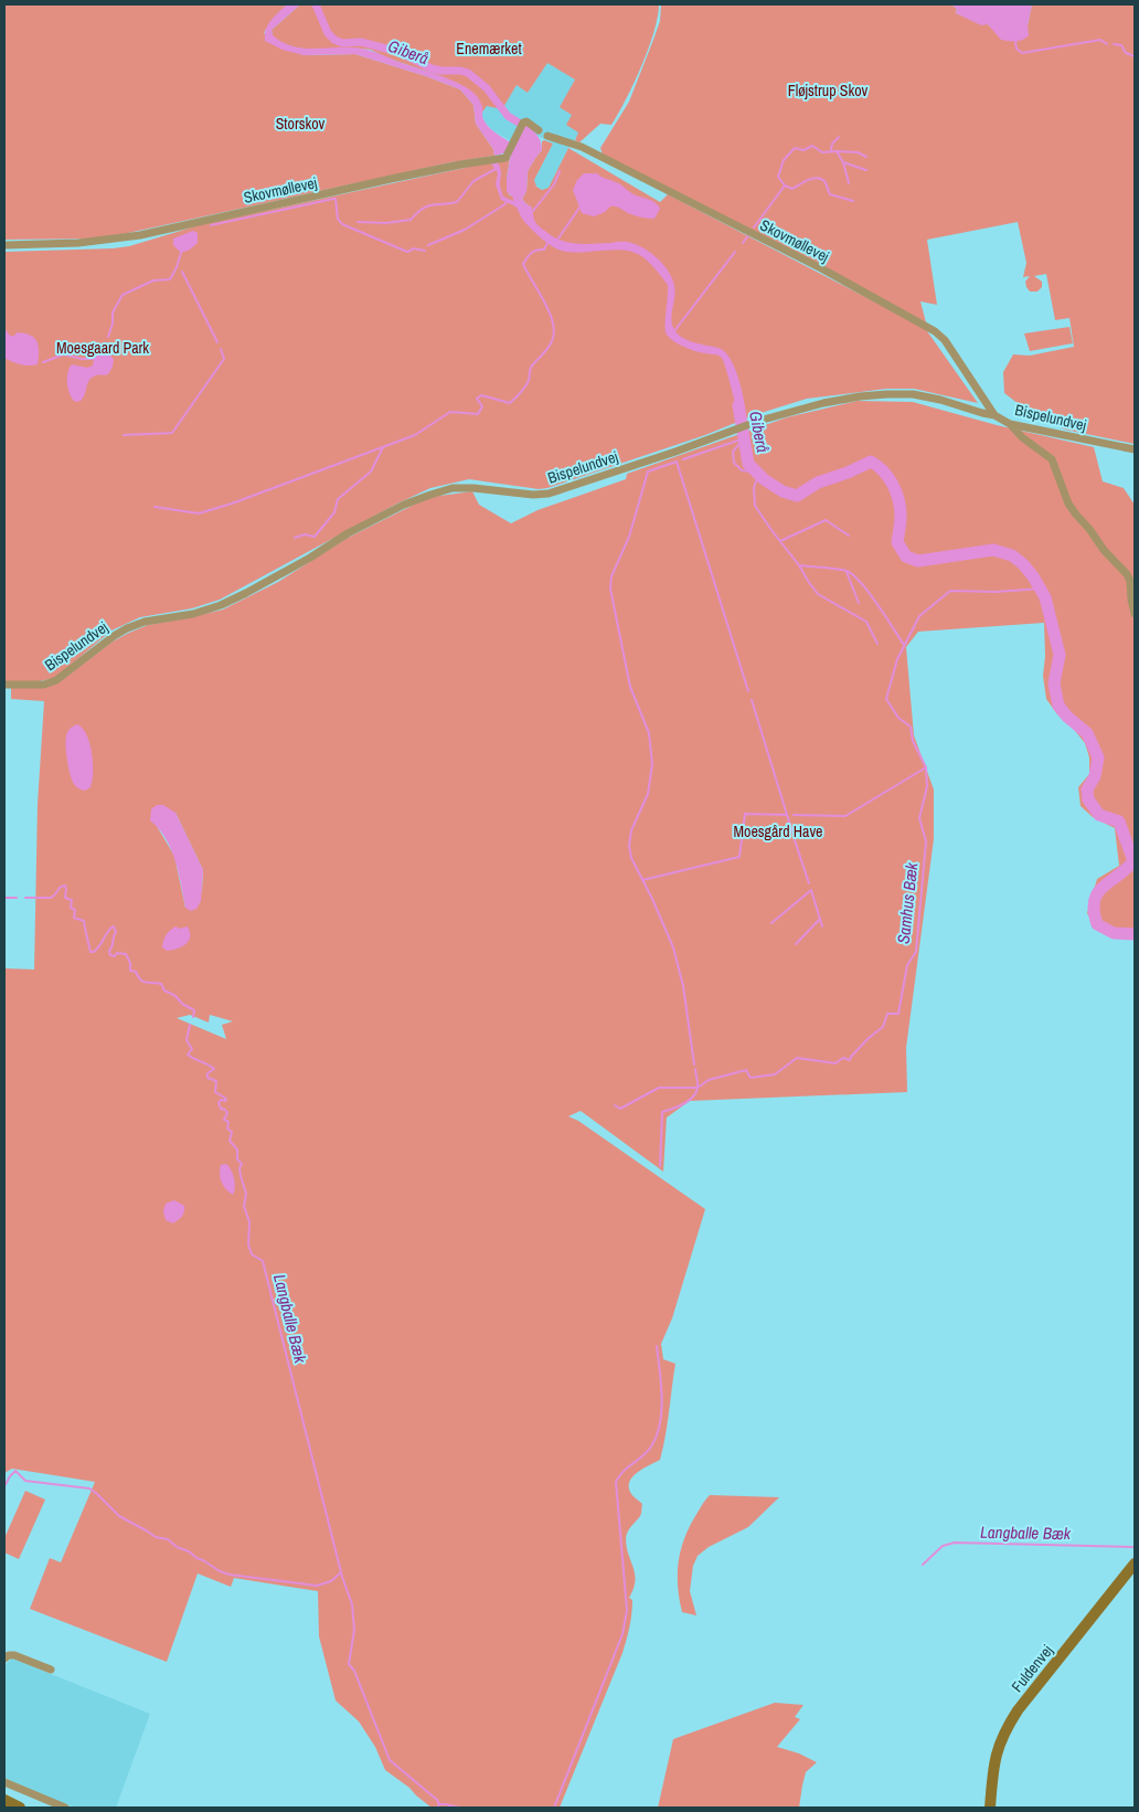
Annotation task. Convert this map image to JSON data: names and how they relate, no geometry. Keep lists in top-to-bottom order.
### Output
{
  "streets": {
    "street": ["Skovmøllevej", "Bispelundvej", "Fuldenvej"]
  },
  "crossings": [
    ["Skovmøllevej", "Bispelundvej"]
  ],
  "water": ["Giberå", "Samhus Bæk", "Langballe Bæk"],
  "parks": [
    "Enemærket",
    "Fløjstrup Skov",
    "Storskov",
    "Moesgaard Park",
    "Moesgård Have"
  ]
}
